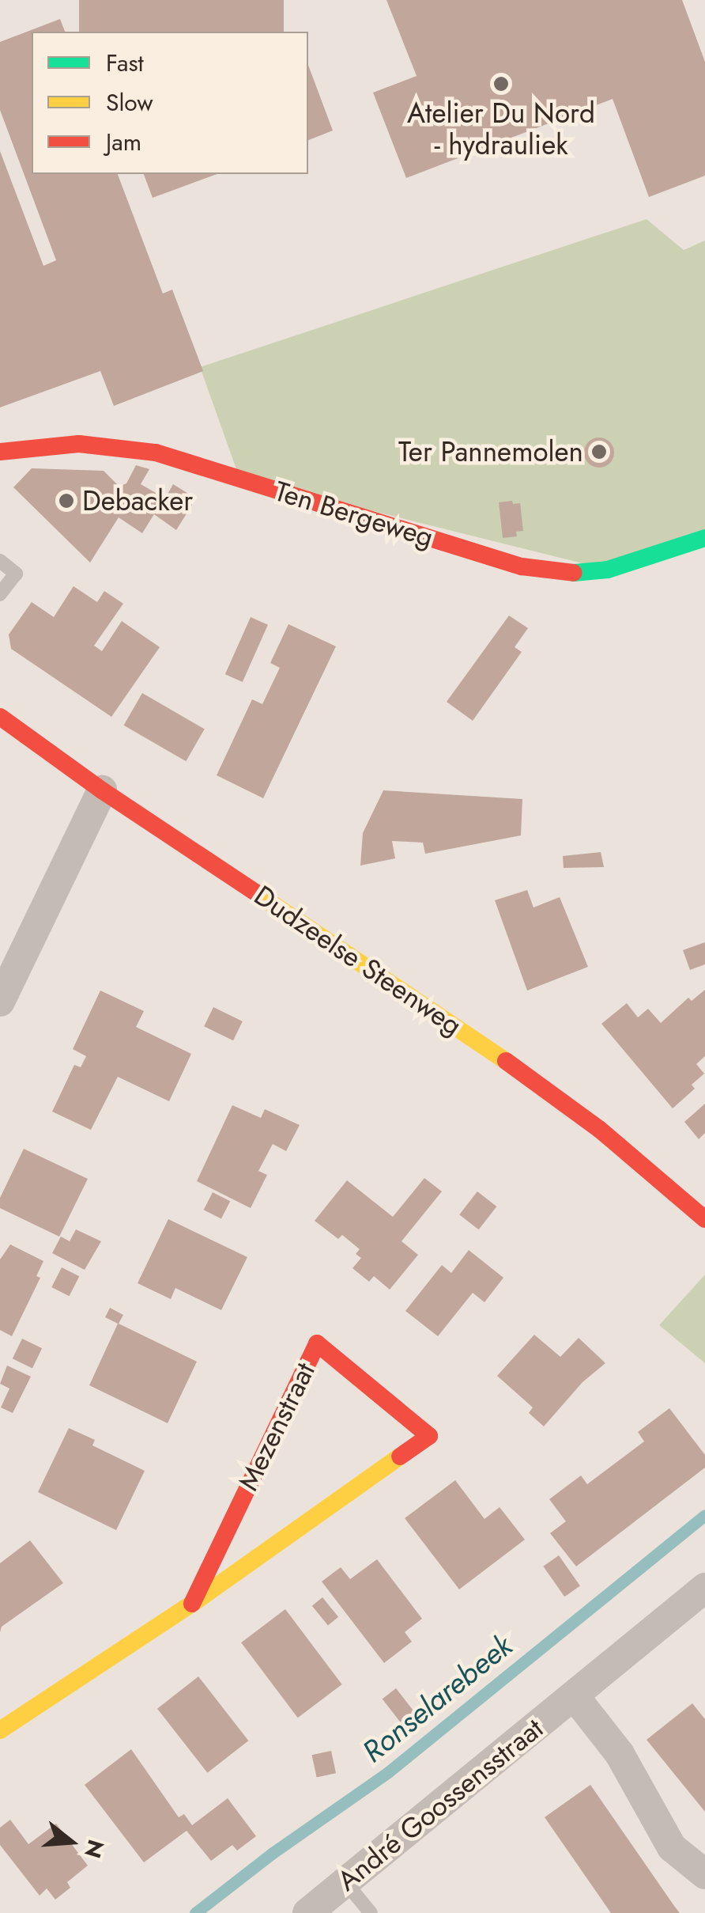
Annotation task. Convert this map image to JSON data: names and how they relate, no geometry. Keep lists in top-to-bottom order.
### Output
{
  "streets": {
    "street": [
      "Ten Bergeweg",
      "Dudzeelse Steenweg",
      "Mezenstraat",
      "André Goossensstraat"
    ]
  },
  "water": ["Ronselarebeek"],
  "places": ["Atelier Du Nord - hydrauliek", "Ter Pannemolen", "Debacker"],
  "legend": ["Fast", "Slow", "Jam"],
  "north": "right"
}
